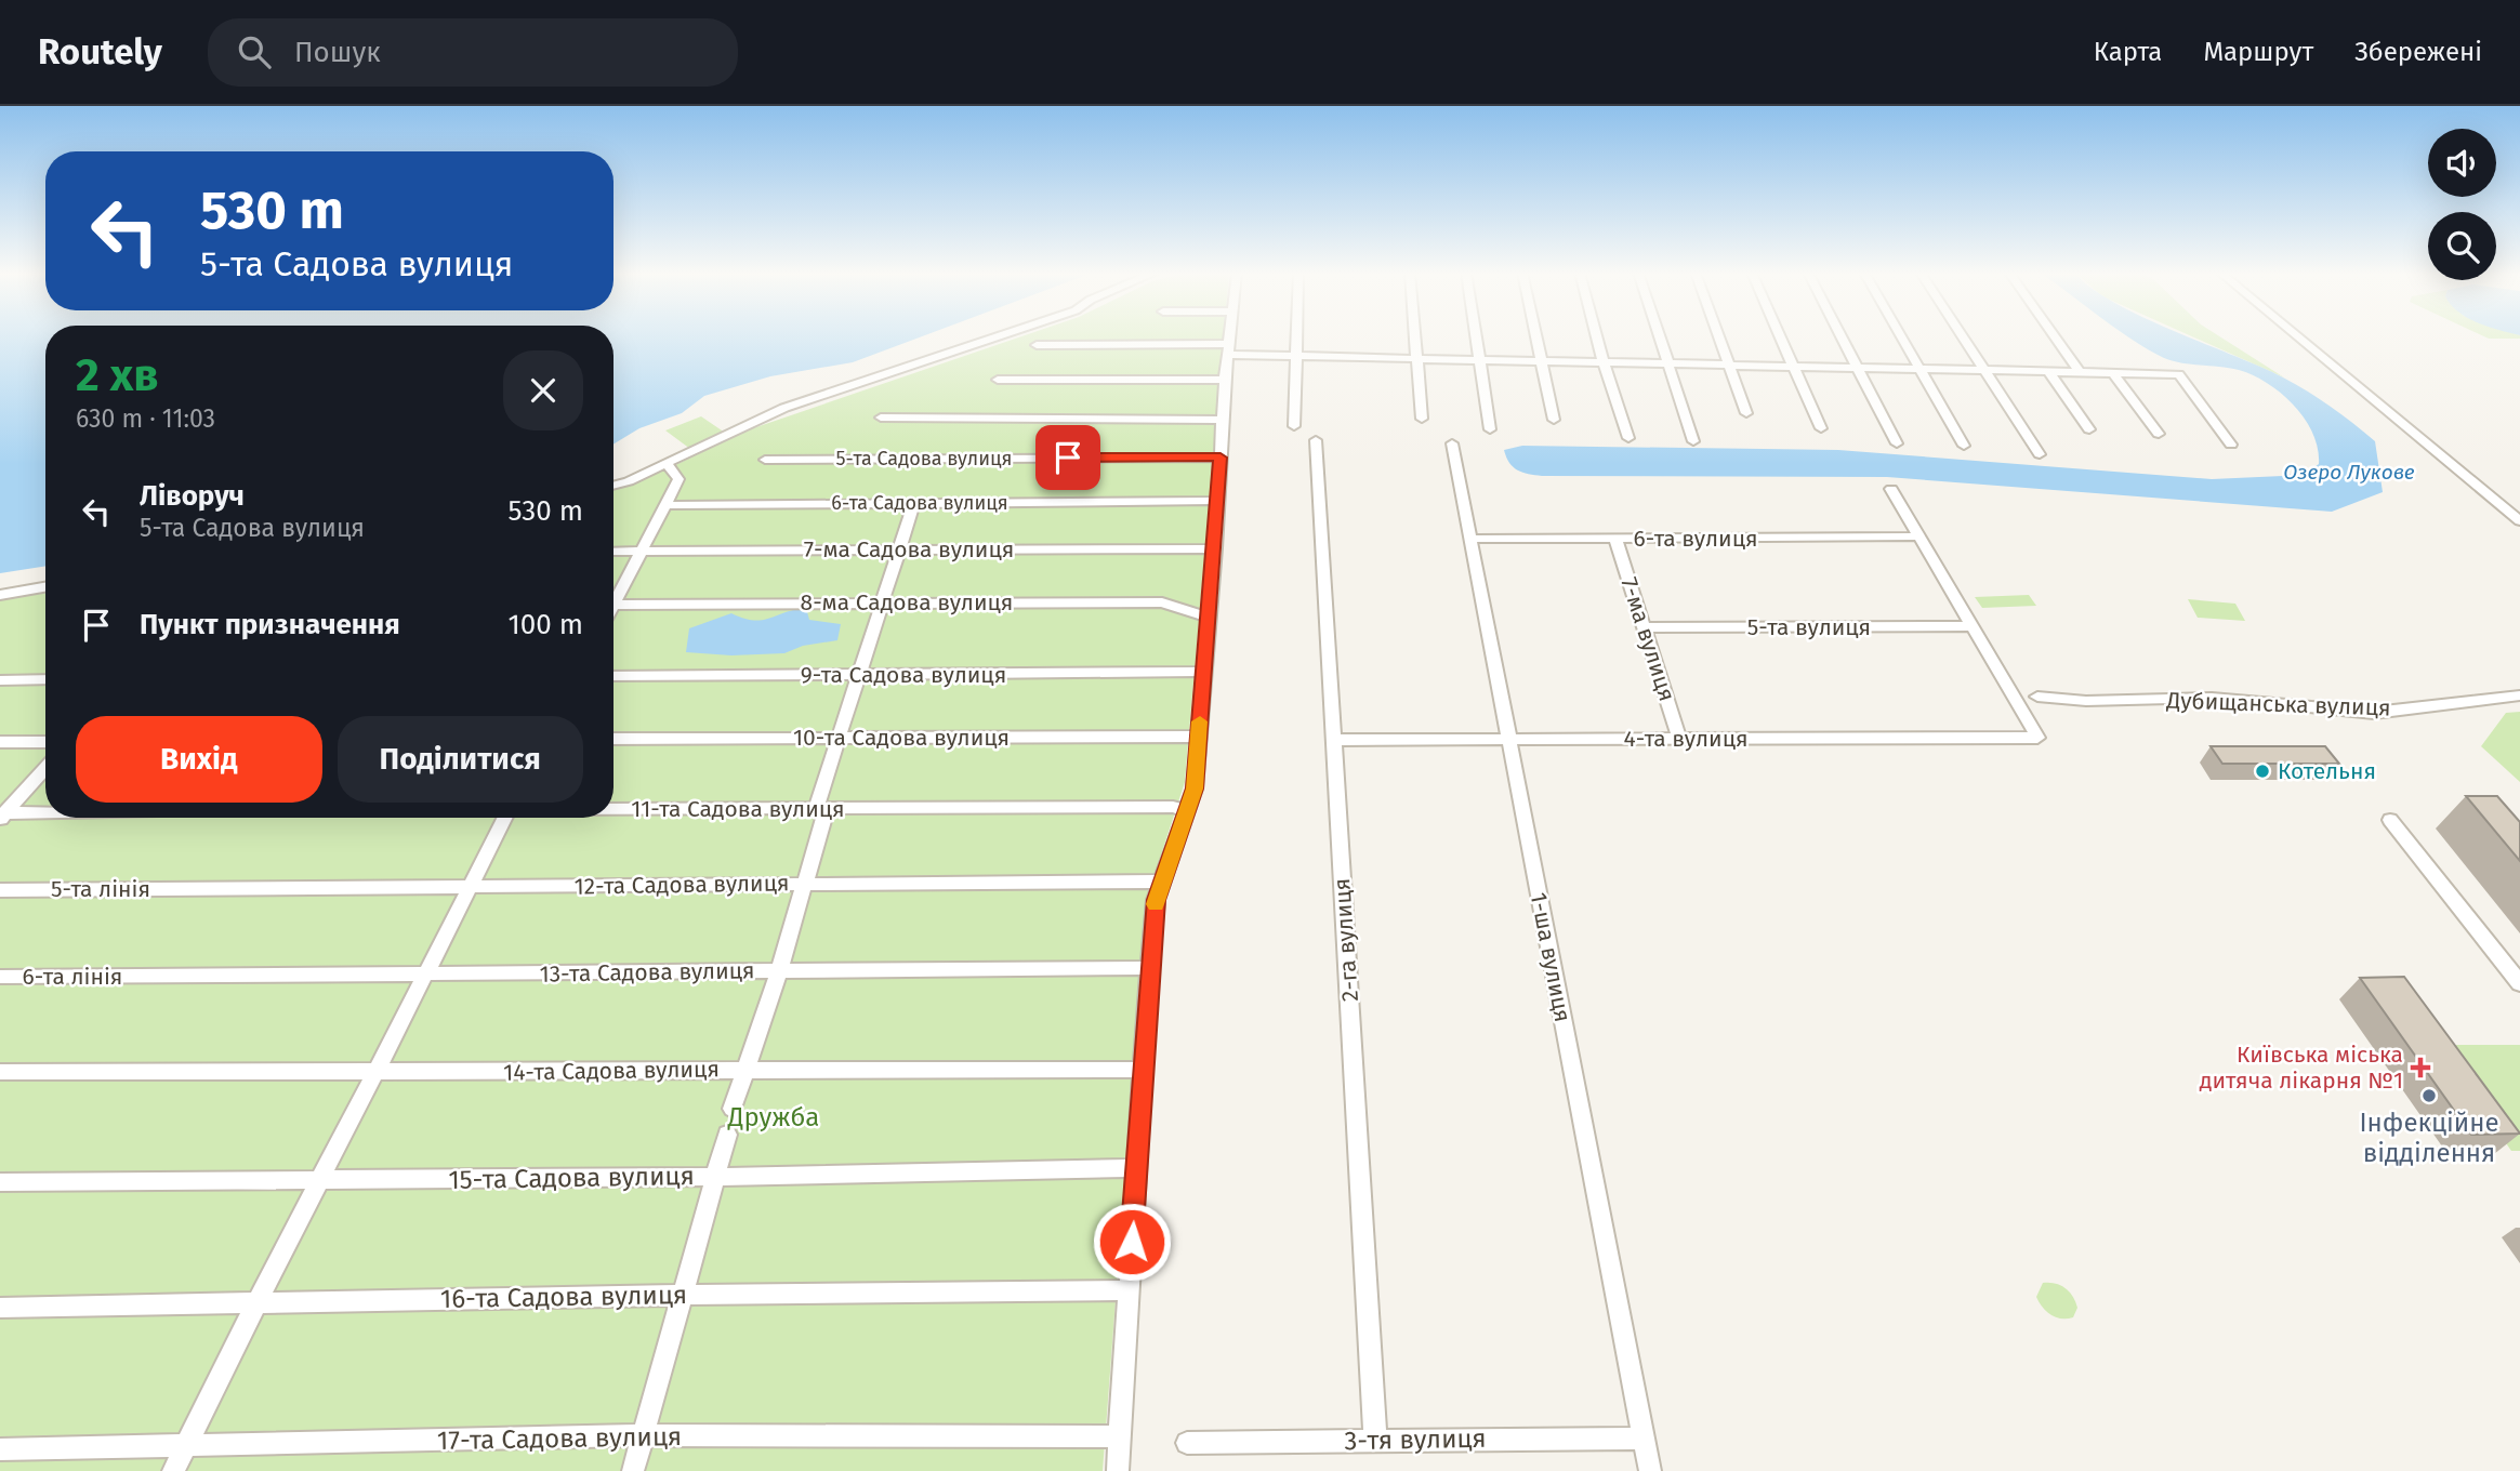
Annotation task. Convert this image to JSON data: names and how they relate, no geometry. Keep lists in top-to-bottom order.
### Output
{
  "streets": {
    "street": [
      "5-та Садова вулиця",
      "6-та Садова вулиця",
      "6-та вулиця",
      "7-ма Садова вулиця",
      "8-ма Садова вулиця",
      "5-та вулиця",
      "7-ма вулиця",
      "9-та Садова вулиця",
      "Дубищанська вулиця",
      "10-та Садова вулиця",
      "4-та вулиця",
      "11-та Садова вулиця",
      "12-та Садова вулиця",
      "5-та лінія",
      "2-га вулиця",
      "1-ша вулиця",
      "13-та Садова вулиця",
      "6-та лінія",
      "14-та Садова вулиця",
      "15-та Садова вулиця",
      "16-та Садова вулиця",
      "17-та Садова вулиця",
      "3-тя вулиця"
    ]
  },
  "crossings": [
    ["6-та вулиця", "7-ма вулиця"],
    ["6-та вулиця", "1-ша вулиця"],
    ["5-та вулиця", "7-ма вулиця"],
    ["5-та вулиця", "4-та вулиця"],
    ["7-ма вулиця", "4-та вулиця"],
    ["4-та вулиця", "2-га вулиця"],
    ["4-та вулиця", "1-ша вулиця"],
    ["12-та Садова вулиця", "5-та лінія"],
    ["2-га вулиця", "3-тя вулиця"],
    ["1-ша вулиця", "3-тя вулиця"],
    ["13-та Садова вулиця", "6-та лінія"]
  ],
  "water": ["Озеро Лукове"],
  "parks": ["Дружба"],
  "places": {
    "other": ["Котельня", "Інфекційне відділення"],
    "health": ["Київська міська дитяча лікарня №1"]
  },
  "page": {
    "header": "Routely",
    "search": "Пошук",
    "nav": ["Карта", "Маршрут", "Збережені"],
    "turn": ["530 m", "5-та Садова вулиця"],
    "heading": ["2 хв", "630 m · 11:03"],
    "list": [
      {
        "name": "Ліворуч",
        "note": "5-та Садова вулиця",
        "value": "530 m"
      },
      {
        "name": "Пункт призначення",
        "value": "100 m"
      }
    ],
    "buttons": ["Вихід", "Поділитися"]
  }
}
